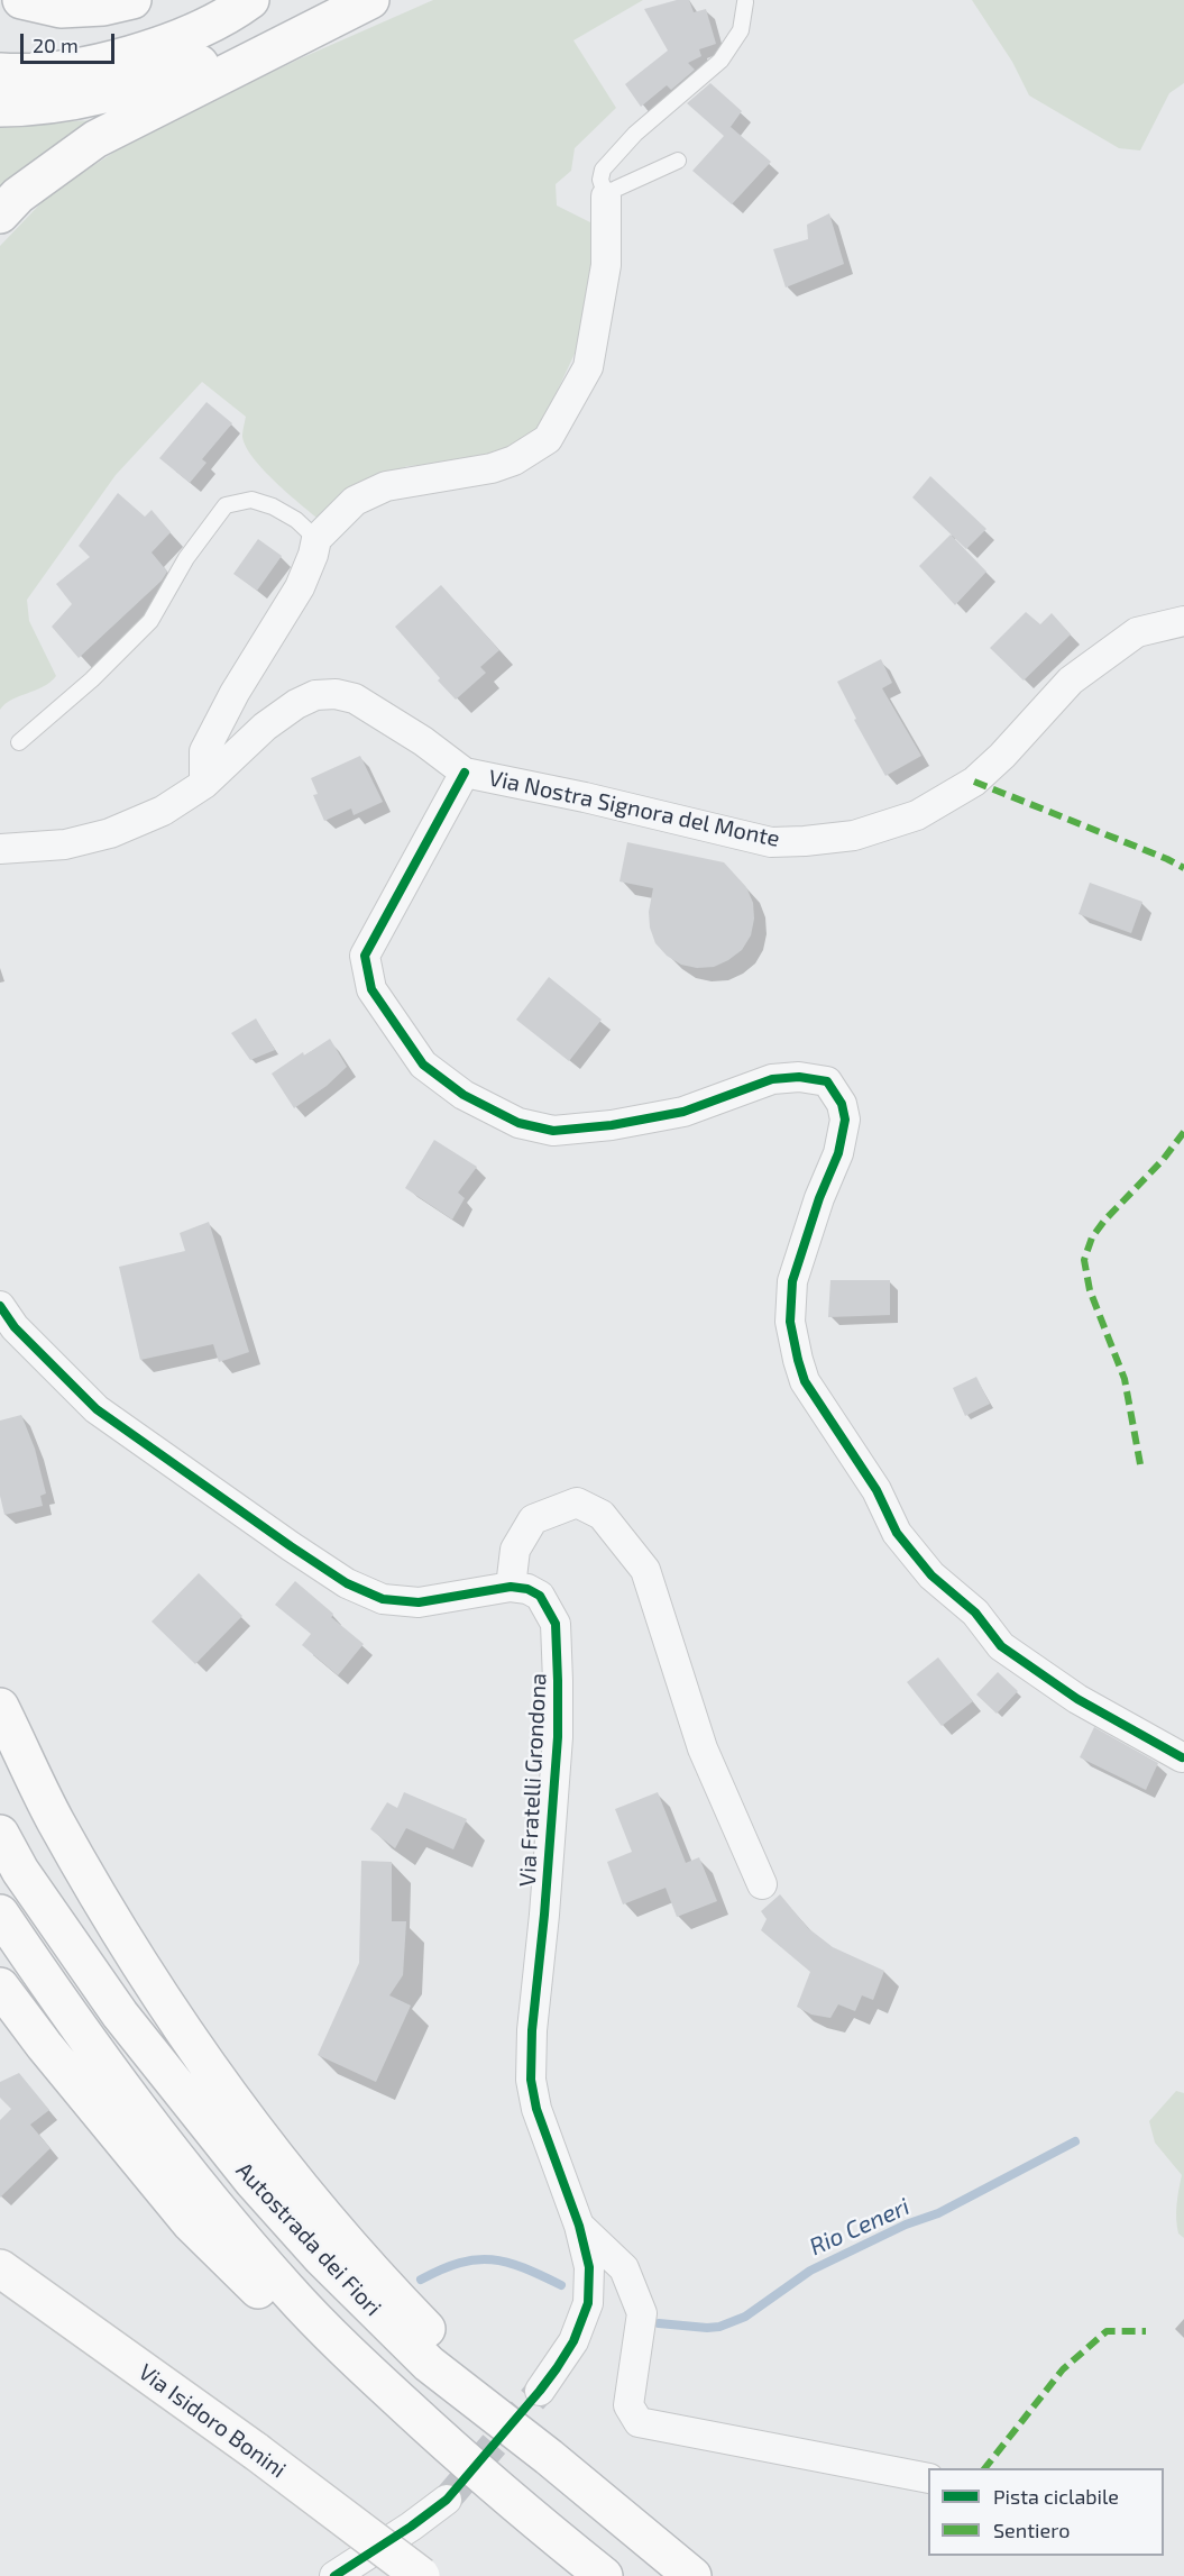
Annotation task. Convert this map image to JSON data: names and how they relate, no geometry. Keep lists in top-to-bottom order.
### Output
{
  "streets": {
    "main road": ["Autostrada dei Fiori", "Via Isidoro Bonini"],
    "street": ["Via Nostra Signora del Monte", "Via Fratelli Grondona"]
  },
  "water": ["Rio Ceneri"],
  "legend": ["Pista ciclabile", "Sentiero"],
  "scale_bar": "20 m"
}
